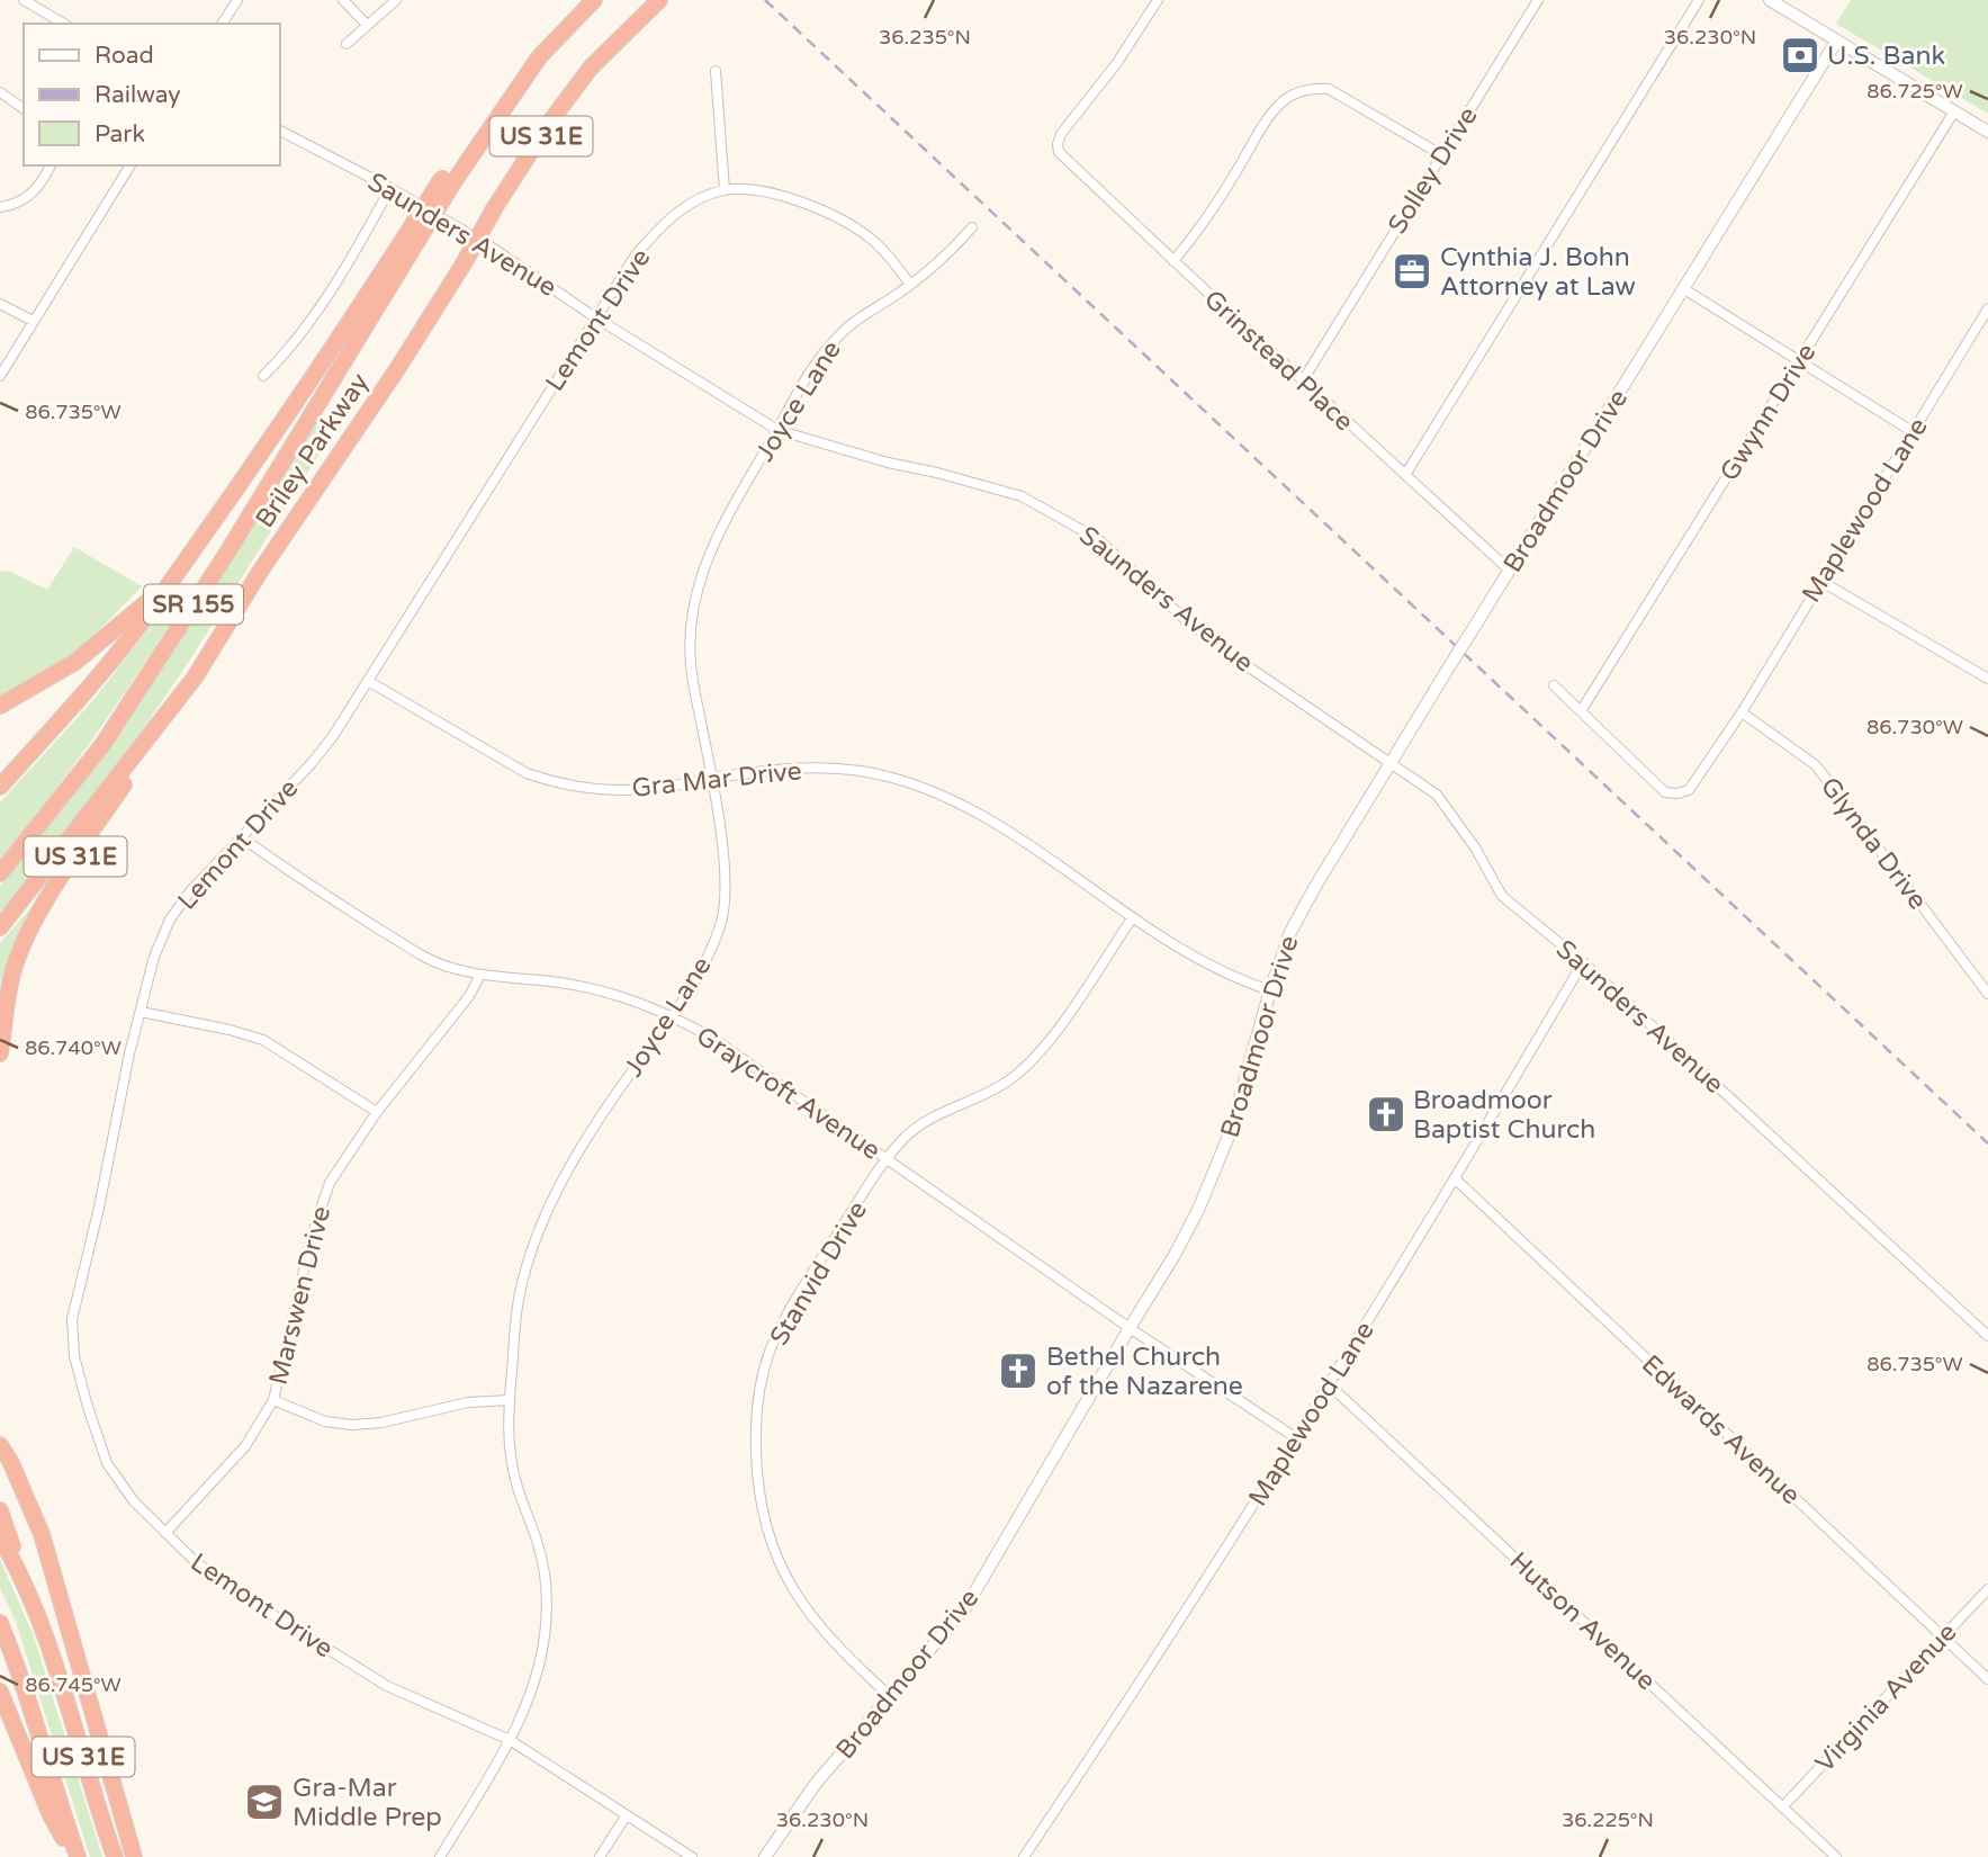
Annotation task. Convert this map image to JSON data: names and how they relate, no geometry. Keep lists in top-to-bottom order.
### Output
{
  "streets": {
    "highway": ["US 31E", "Briley Parkway", "SR 155"],
    "main road": ["Broadmoor Drive"],
    "street": [
      "Solley Drive",
      "Saunders Avenue",
      "Lemont Drive",
      "Grinstead Place",
      "Joyce Lane",
      "Gwynn Drive",
      "Maplewood Lane",
      "Gra Mar Drive",
      "Glynda Drive",
      "Graycroft Avenue",
      "Stanvid Drive",
      "Marswen Drive",
      "Edwards Avenue",
      "Hutson Avenue",
      "Virginia Avenue"
    ]
  },
  "crossings": [
    ["US 31E", "Briley Parkway"],
    ["Solley Drive", "Grinstead Place"],
    ["Saunders Avenue", "Lemont Drive"],
    ["Saunders Avenue", "Joyce Lane"],
    ["Saunders Avenue", "Broadmoor Drive"],
    ["Saunders Avenue", "Maplewood Lane"],
    ["Lemont Drive", "Joyce Lane"],
    ["Lemont Drive", "Gra Mar Drive"],
    ["Lemont Drive", "Graycroft Avenue"],
    ["Lemont Drive", "Marswen Drive"],
    ["Grinstead Place", "Broadmoor Drive"],
    ["Joyce Lane", "Gra Mar Drive"],
    ["Joyce Lane", "Graycroft Avenue"],
    ["Gwynn Drive", "Maplewood Lane"],
    ["Broadmoor Drive", "Gra Mar Drive"],
    ["Broadmoor Drive", "Graycroft Avenue"],
    ["Broadmoor Drive", "Stanvid Drive"],
    ["Maplewood Lane", "Glynda Drive"],
    ["Maplewood Lane", "Graycroft Avenue"],
    ["Maplewood Lane", "Edwards Avenue"],
    ["Maplewood Lane", "Hutson Avenue"],
    ["Gra Mar Drive", "Stanvid Drive"],
    ["Graycroft Avenue", "Stanvid Drive"],
    ["Graycroft Avenue", "Marswen Drive"],
    ["Edwards Avenue", "Virginia Avenue"],
    ["Hutson Avenue", "Virginia Avenue"]
  ],
  "places": {
    "bank": ["U.S. Bank"],
    "office": ["Cynthia J. Bohn Attorney at Law"],
    "church": ["Broadmoor Baptist Church", "Bethel Church of the Nazarene"],
    "school or university": ["Gra-Mar Middle Prep"]
  },
  "legend": ["Road", "Railway", "Park"],
  "coordinates": [
    "36.235°N",
    "36.230°N",
    "86.725°W",
    "86.735°W",
    "86.730°W",
    "86.740°W",
    "86.745°W",
    "36.225°N"
  ]
}
